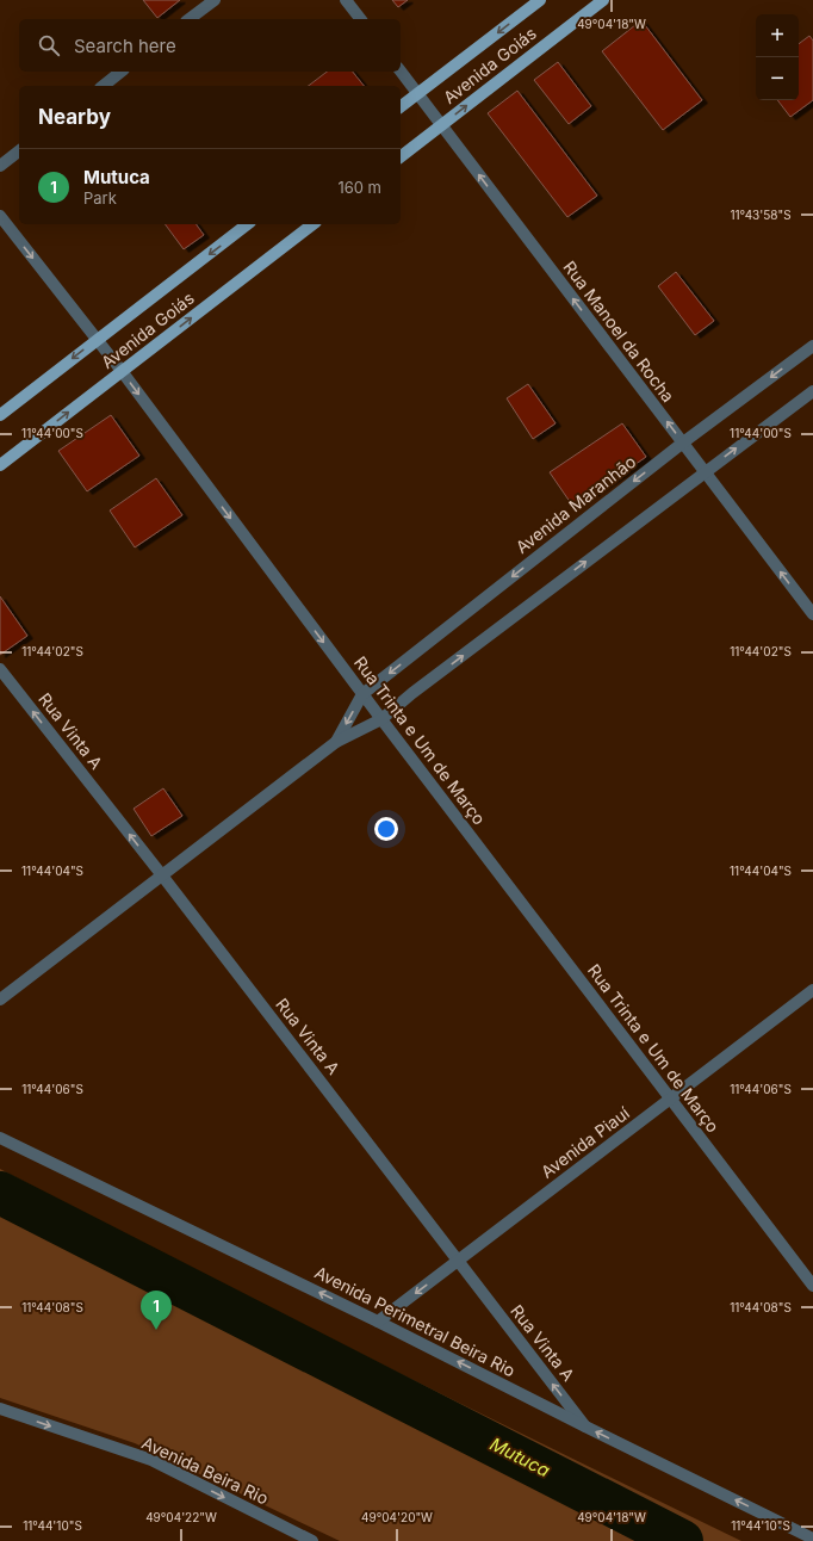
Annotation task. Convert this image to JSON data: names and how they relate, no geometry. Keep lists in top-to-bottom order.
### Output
{
  "streets": {
    "main road": ["Avenida Goiás"],
    "street": [
      "Rua Manoel da Rocha",
      "Avenida Maranhão",
      "Rua Vinta A",
      "Rua Trinta e Um de Março",
      "Avenida Piauí",
      "Avenida Perimetral Beira Rio",
      "Avenida Beira Rio"
    ]
  },
  "crossings": [
    ["Avenida Goiás", "Rua Manoel da Rocha"],
    ["Avenida Goiás", "Rua Trinta e Um de Março"],
    ["Rua Manoel da Rocha", "Avenida Maranhão"],
    ["Avenida Maranhão", "Rua Trinta e Um de Março"],
    ["Rua Vinta A", "Avenida Piauí"],
    ["Rua Vinta A", "Avenida Perimetral Beira Rio"],
    ["Rua Trinta e Um de Março", "Avenida Piauí"],
    ["Avenida Piauí", "Avenida Perimetral Beira Rio"]
  ],
  "one_way": [
    "Rua Manoel da Rocha",
    "Rua Vinta A",
    "Rua Trinta e Um de Março",
    "Avenida Perimetral Beira Rio",
    "Avenida Beira Rio"
  ],
  "water": ["Mutuca"],
  "page": {
    "map_buttons": ["+", "−"],
    "search": "Search here",
    "heading": "Nearby",
    "list": [
      {
        "mark": "1",
        "name": "Mutuca",
        "note": "Park",
        "value": "160 m"
      }
    ],
    "pins": "1"
  },
  "coordinates": [
    "49°04'18\"W",
    "11°43'58\"S",
    "11°44'00\"S",
    "11°44'02\"S",
    "11°44'04\"S",
    "11°44'06\"S",
    "11°44'08\"S",
    "49°04'22\"W",
    "49°04'20\"W",
    "11°44'10\"S"
  ]
}
